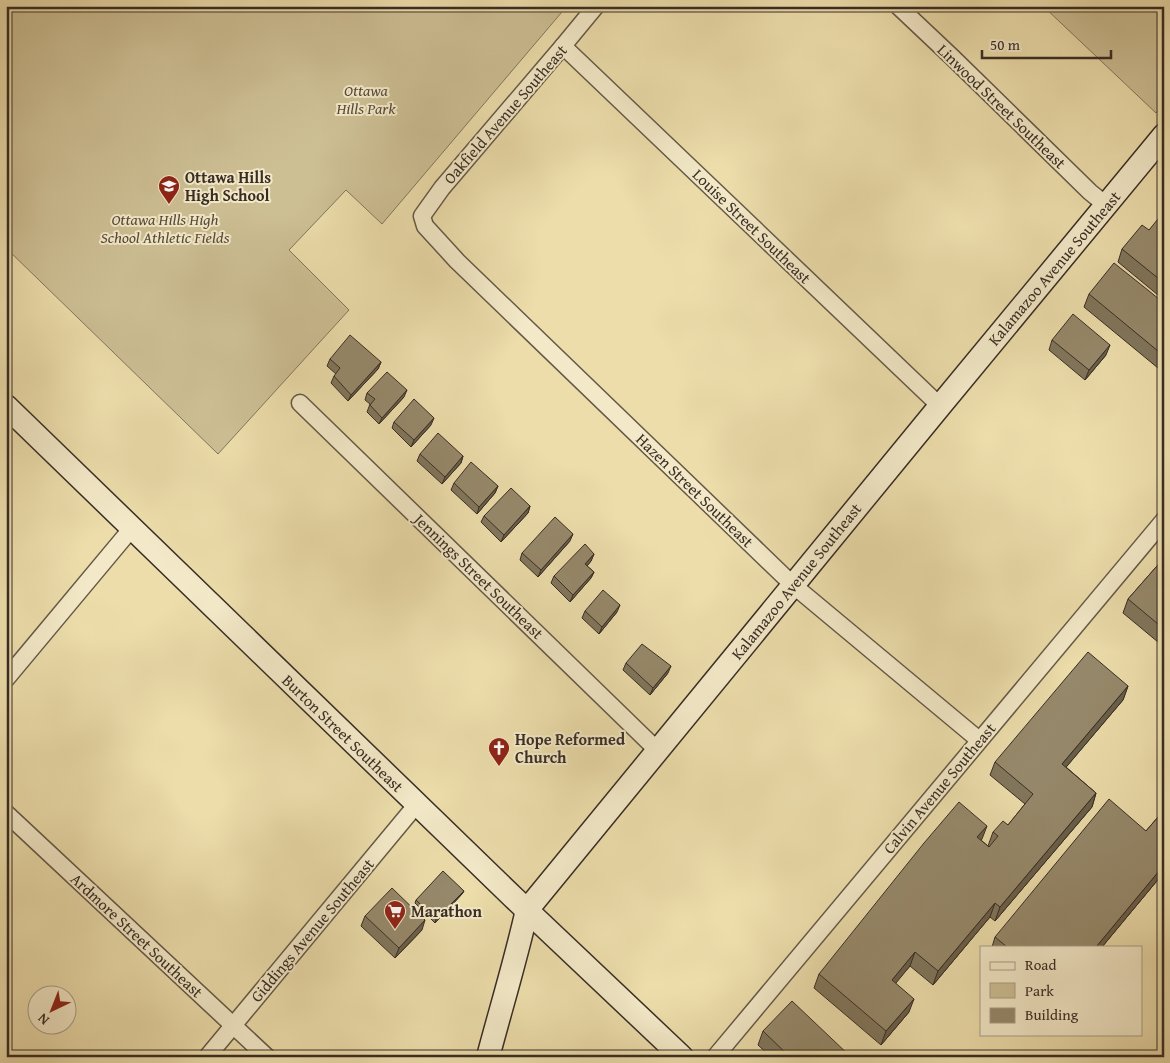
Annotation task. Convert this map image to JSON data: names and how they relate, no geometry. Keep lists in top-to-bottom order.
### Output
{
  "streets": {
    "main road": ["Kalamazoo Avenue Southeast", "Burton Street Southeast"],
    "street": [
      "Linwood Street Southeast",
      "Oakfield Avenue Southeast",
      "Louise Street Southeast",
      "Hazen Street Southeast",
      "Jennings Street Southeast",
      "Calvin Avenue Southeast",
      "Giddings Avenue Southeast",
      "Ardmore Street Southeast"
    ]
  },
  "crossings": [
    ["Linwood Street Southeast", "Kalamazoo Avenue Southeast"],
    ["Oakfield Avenue Southeast", "Louise Street Southeast"],
    ["Oakfield Avenue Southeast", "Hazen Street Southeast"],
    ["Louise Street Southeast", "Kalamazoo Avenue Southeast"],
    ["Kalamazoo Avenue Southeast", "Hazen Street Southeast"],
    ["Kalamazoo Avenue Southeast", "Jennings Street Southeast"],
    ["Kalamazoo Avenue Southeast", "Burton Street Southeast"],
    ["Hazen Street Southeast", "Calvin Avenue Southeast"],
    ["Burton Street Southeast", "Giddings Avenue Southeast"],
    ["Giddings Avenue Southeast", "Ardmore Street Southeast"]
  ],
  "parks": ["Ottawa Hills Park", "Ottawa Hills High School Athletic Fields"],
  "places": {
    "school or university": ["Ottawa Hills High School"],
    "church": ["Hope Reformed Church"],
    "supermarket": ["Marathon"]
  },
  "legend": ["Road", "Park", "Building"],
  "scale_bar": "50 m",
  "north": "bottom left"
}
